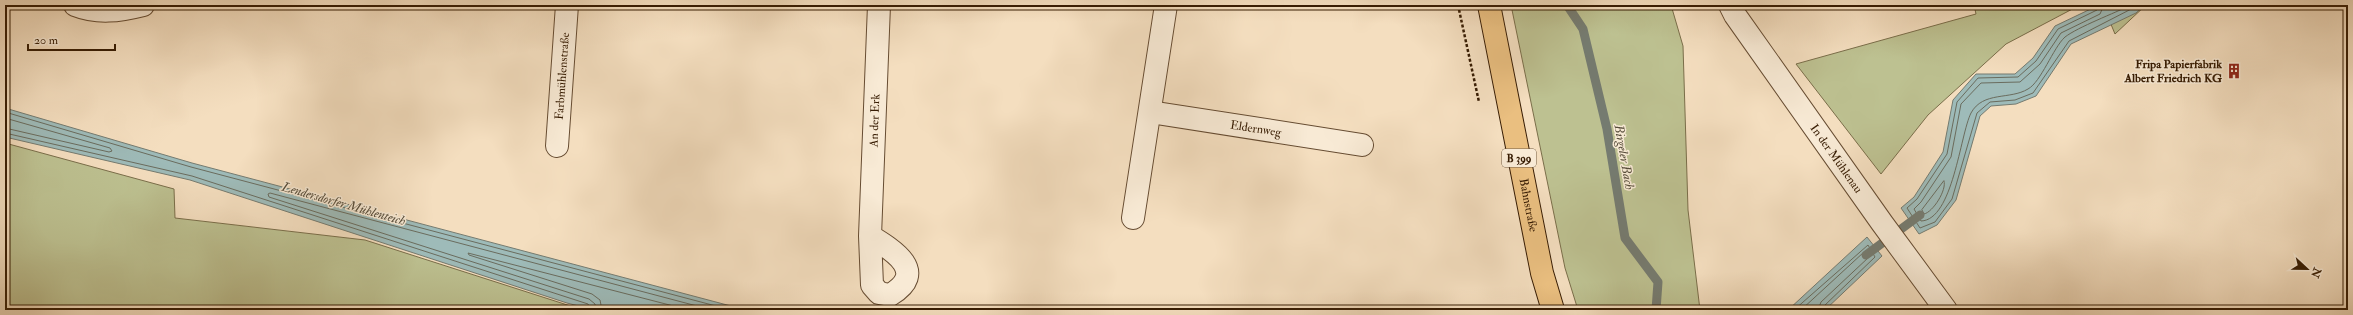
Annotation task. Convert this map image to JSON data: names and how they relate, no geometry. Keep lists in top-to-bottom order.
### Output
{
  "streets": {
    "main road": ["B 399", "Bahnstraße"],
    "street": [
      "Farbmühlenstraße",
      "An der Erk",
      "Eldernweg",
      "In der Mühlenau"
    ]
  },
  "water": ["Birgeler Bach", "Lendersdorfer Mühlenteich"],
  "places": {
    "building": ["Fripa Papierfabrik Albert Friedrich KG"]
  },
  "scale_bar": "20 m",
  "north": "right"
}
